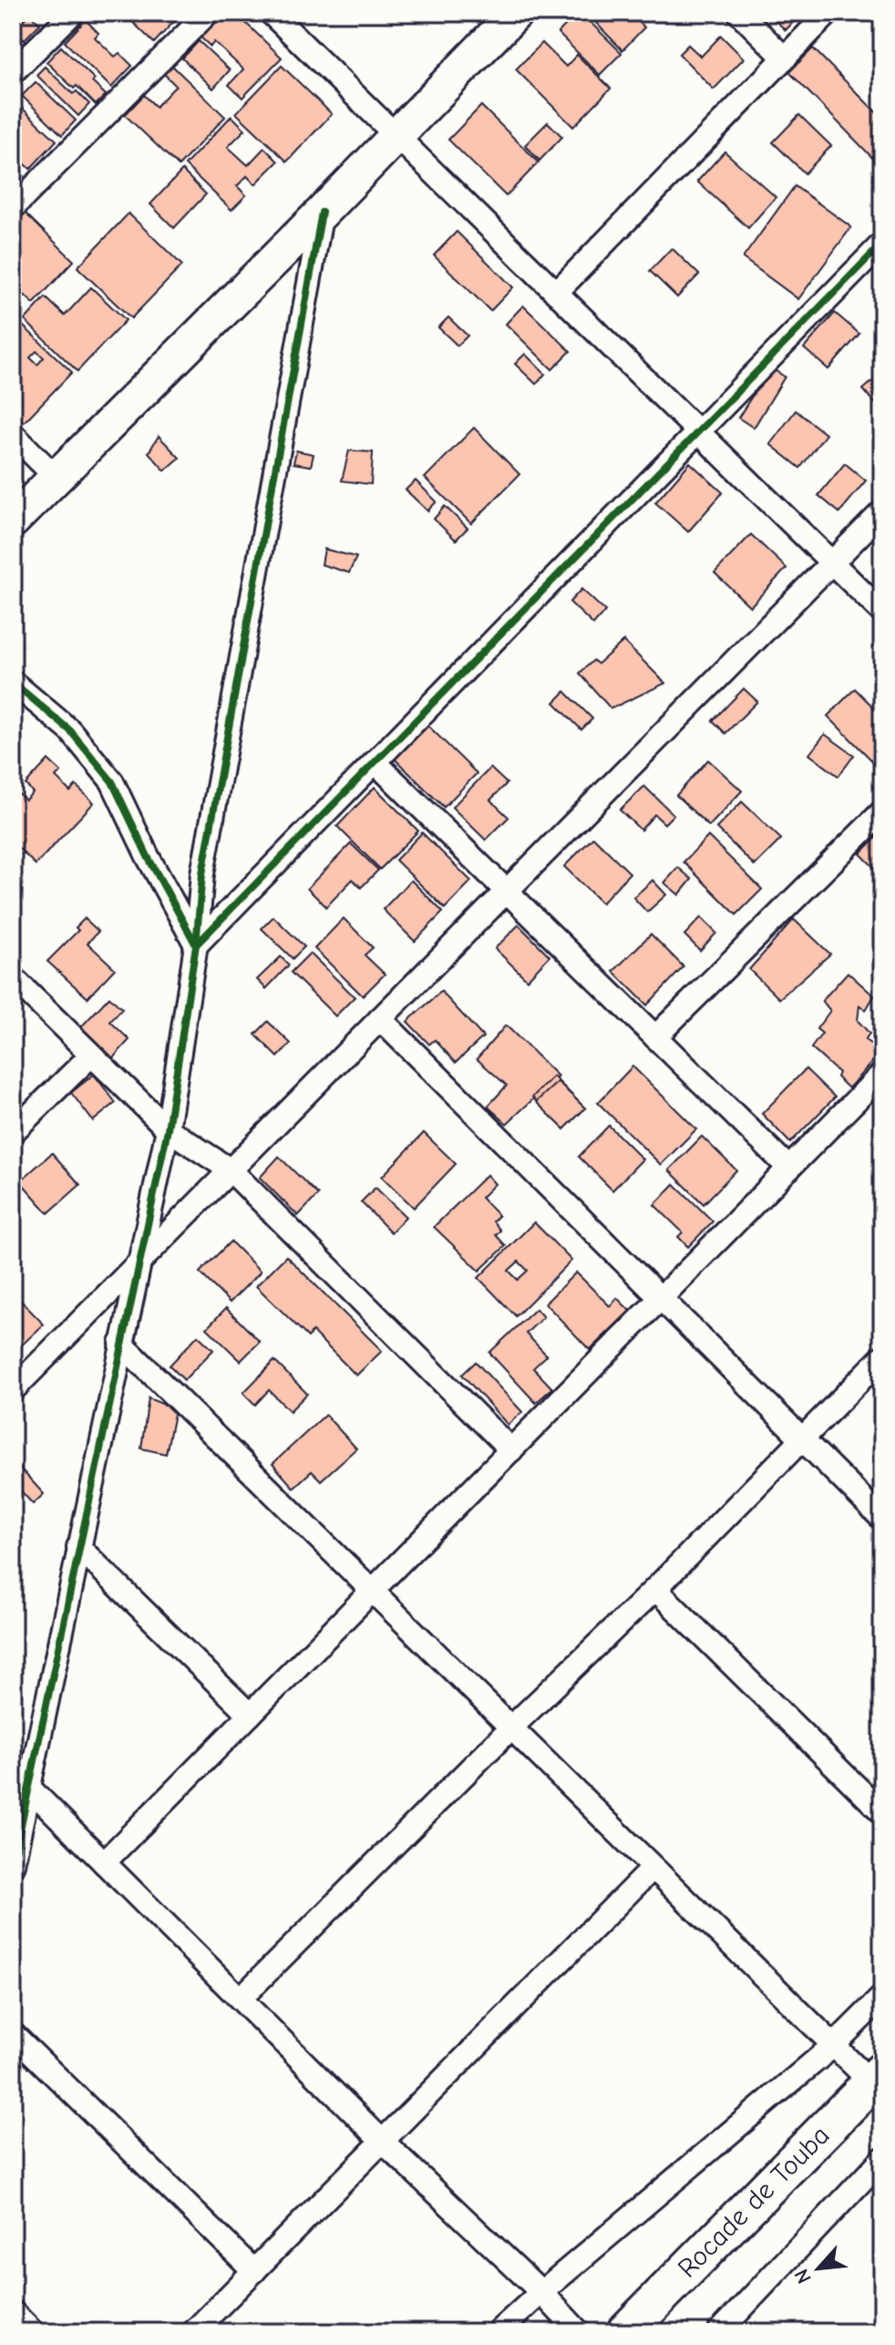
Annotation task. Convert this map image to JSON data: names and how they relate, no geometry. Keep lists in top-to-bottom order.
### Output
{
  "streets": {
    "main road": ["Rocade de Touba"]
  },
  "north": "bottom left"
}
